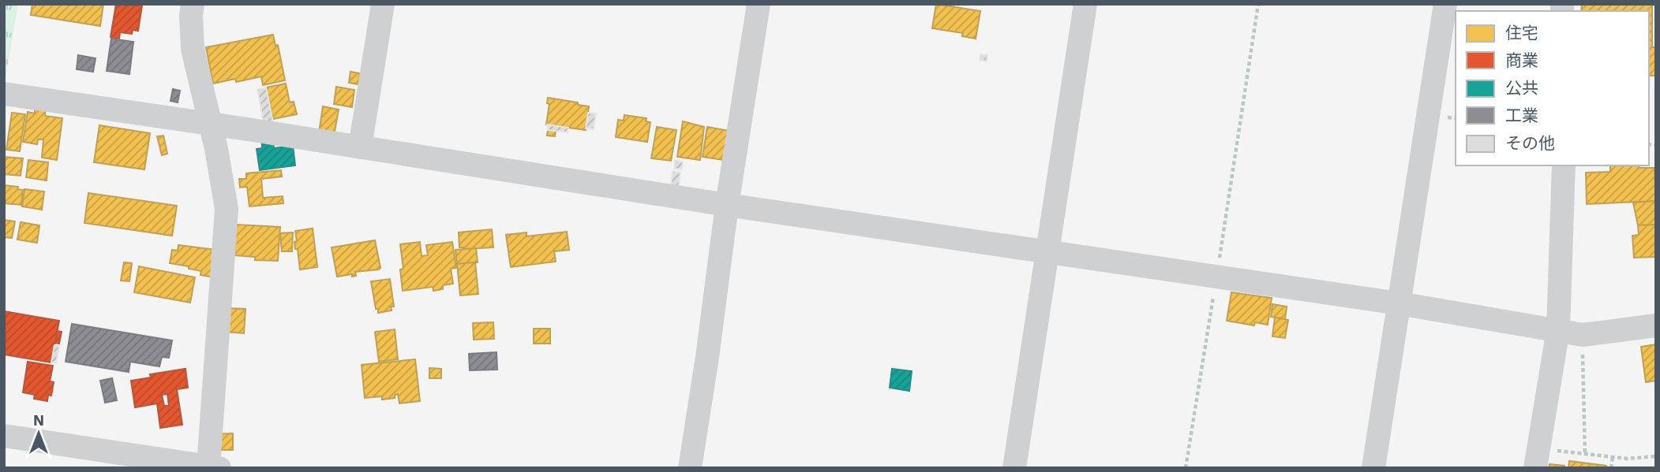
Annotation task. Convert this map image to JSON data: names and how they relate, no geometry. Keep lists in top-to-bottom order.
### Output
{
  "legend": [
    "住宅",
    "商業",
    "公共",
    "工業",
    "その他"
  ],
  "north": "top"
}
